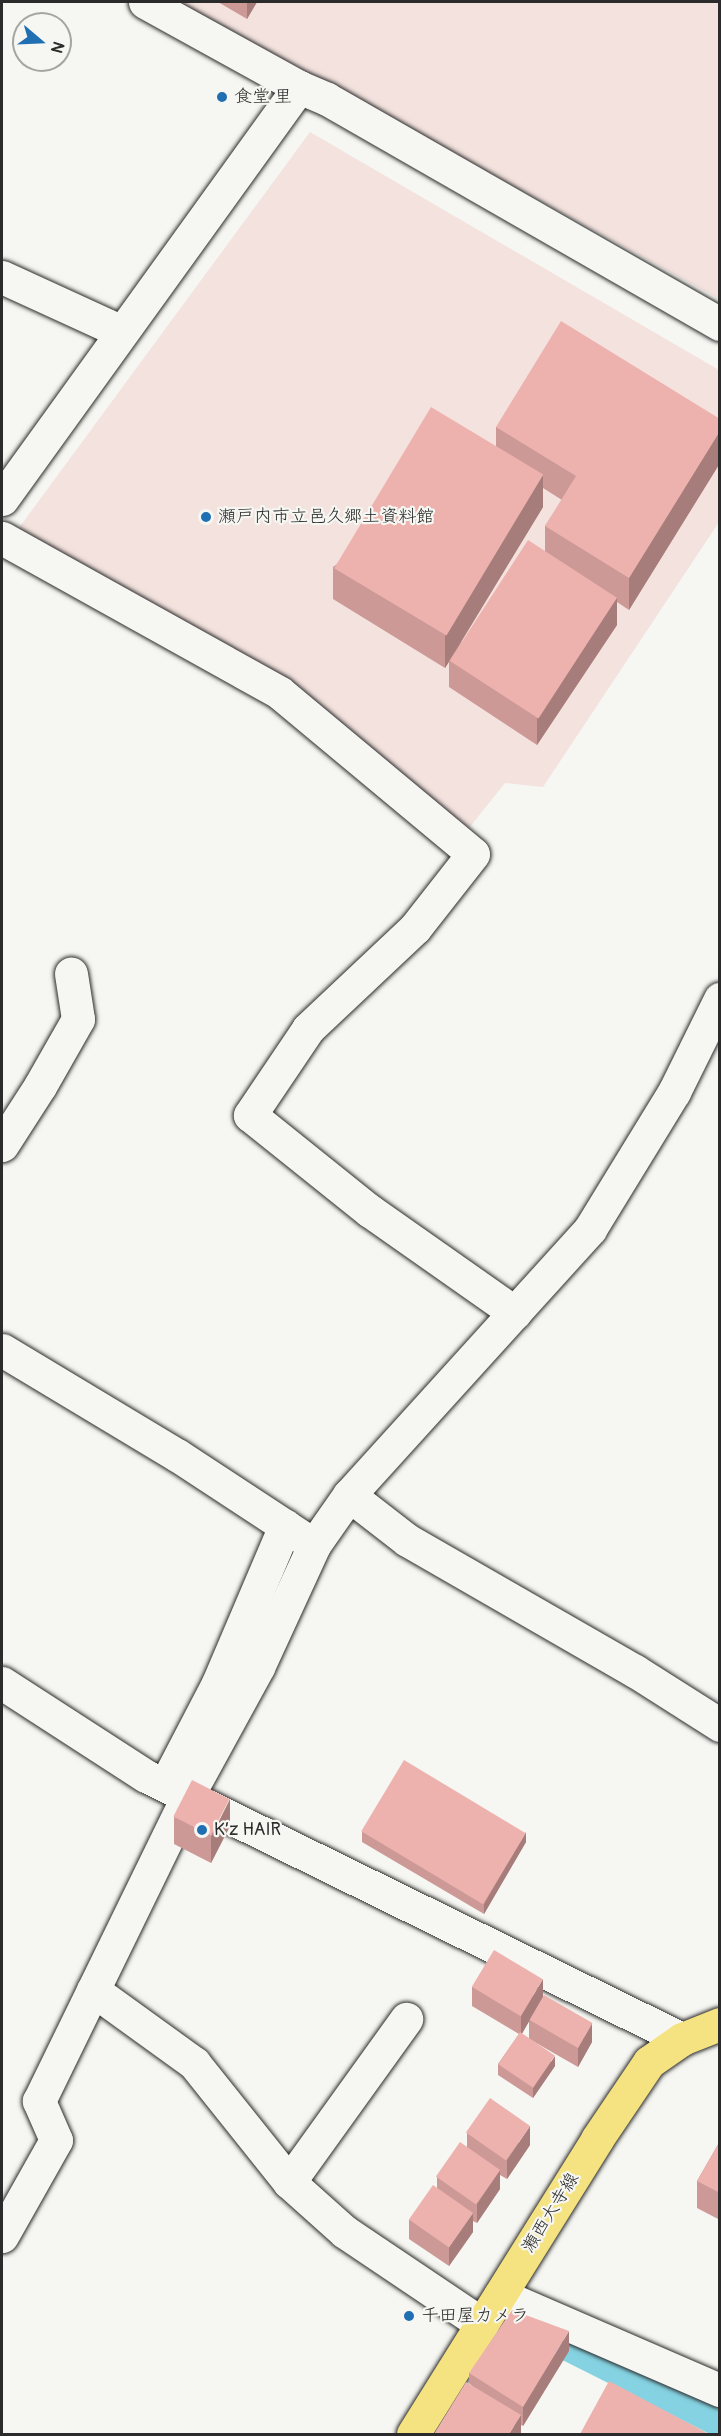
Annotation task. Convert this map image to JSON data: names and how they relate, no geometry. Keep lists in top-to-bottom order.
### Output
{
  "streets": {
    "main road": ["瀬西大寺線"]
  },
  "places": [
    "食堂 里",
    "瀬戸内市立邑久郷土資料館",
    "K’z HAIR",
    "千田屋カメラ"
  ],
  "north": "right"
}
